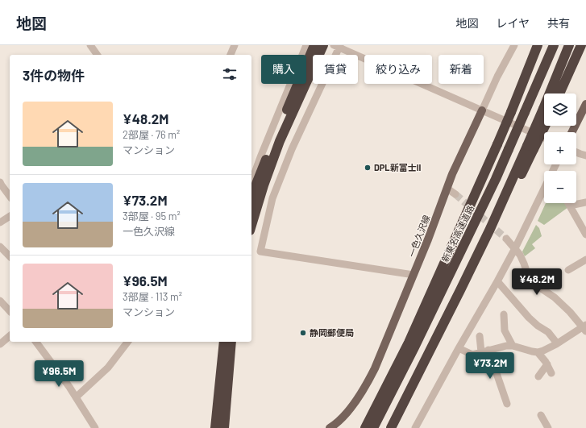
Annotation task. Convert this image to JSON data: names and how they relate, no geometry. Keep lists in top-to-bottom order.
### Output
{
  "streets": {
    "highway": ["新東名高速道路"],
    "main road": ["一色久沢線"]
  },
  "places": ["DPL新富士II", "静岡郵便局"],
  "page": {
    "header": "地図",
    "nav": ["地図", "レイヤ", "共有"],
    "chip": [
      "購入",
      "賃貸",
      "絞り込み",
      "新着"
    ],
    "heading": "3件の物件",
    "map_buttons": ["+", "−"],
    "list": [
      {
        "name": "¥48.2M",
        "note": "2部屋 · 76 m² · マンション"
      },
      {
        "name": "¥73.2M",
        "note": "3部屋 · 95 m² · 一色久沢線"
      },
      {
        "name": "¥96.5M",
        "note": "3部屋 · 113 m² · マンション"
      }
    ],
    "price": ["¥48.2M", "¥73.2M", "¥96.5M"]
  }
}
